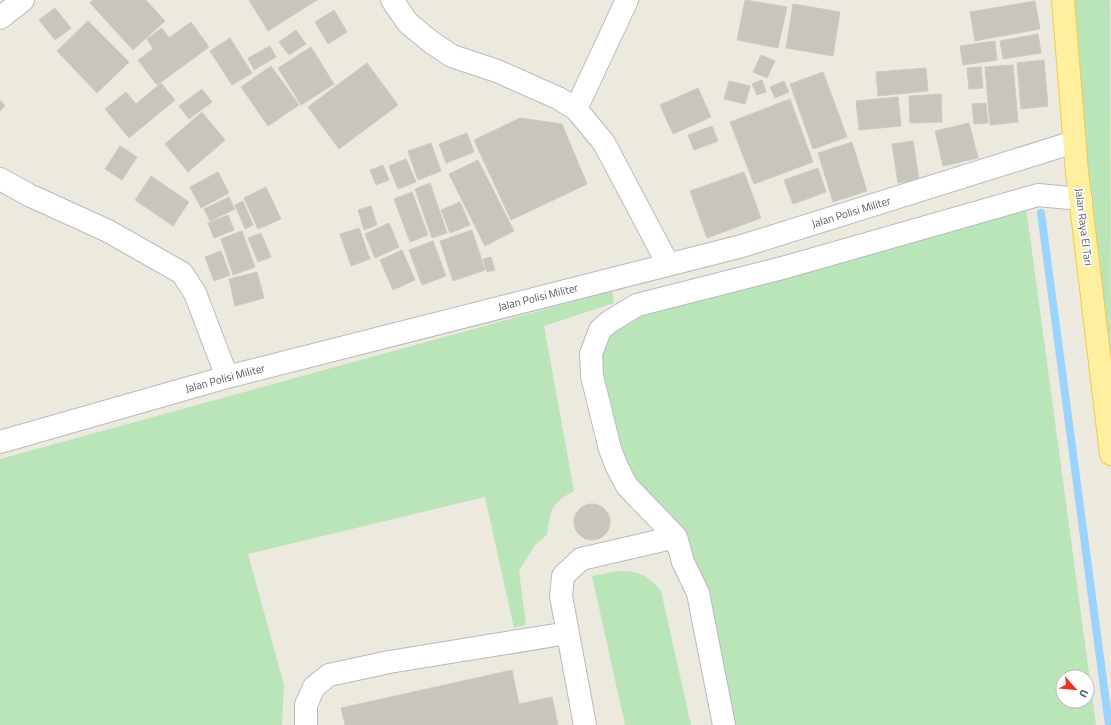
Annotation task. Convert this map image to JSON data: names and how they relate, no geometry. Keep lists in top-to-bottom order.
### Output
{
  "streets": {
    "main road": ["Jalan Raya El Tari"],
    "street": ["Jalan Polisi Militer"]
  },
  "crossings": [
    ["Jalan Polisi Militer", "Jalan Raya El Tari"]
  ],
  "north": "bottom right"
}
